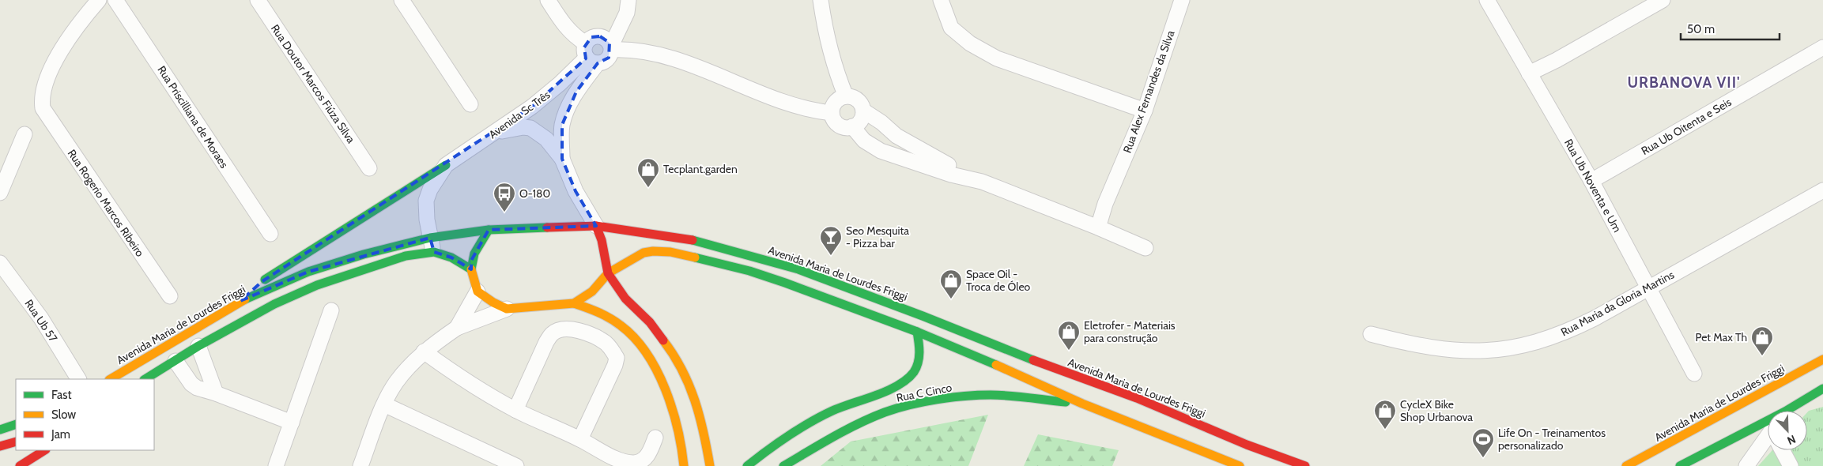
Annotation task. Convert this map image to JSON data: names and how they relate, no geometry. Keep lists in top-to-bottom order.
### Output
{
  "streets": {
    "street": [
      "Rua Doutor Marcos Fiúza Silva",
      "Rua Alex Fernandes da Silva",
      "Avenida Sc Três",
      "Rua Priscilliana de Moraes",
      "Rua Ub Oitenta e Seis",
      "Rua Ub Noventa e Um",
      "Rua Rogerio Marcos Ribeiro",
      "Avenida Maria de Lourdes Friggi",
      "Rua Maria da Gloria Martins",
      "Rua Ub 57",
      "Rua C Cinco"
    ]
  },
  "crossings": [
    ["Rua Ub Oitenta e Seis", "Rua Ub Noventa e Um"],
    ["Rua Ub Noventa e Um", "Rua Maria da Gloria Martins"]
  ],
  "districts": ["URBANOVA VII'"],
  "places": {
    "shop": [
      "Tecplant.garden",
      "Space Oil - Troca de Óleo",
      "Eletrofer - Materiais para construção",
      "Pet Max Th",
      "CycleX Bike Shop Urbanova"
    ],
    "bus stop": ["O-180"],
    "bar": ["Seo Mesquita - Pizza bar"],
    "sports": ["Life On - Treinamentos personalizado"]
  },
  "legend": ["Fast", "Slow", "Jam"],
  "scale_bar": "50 m",
  "north": "bottom right"
}
